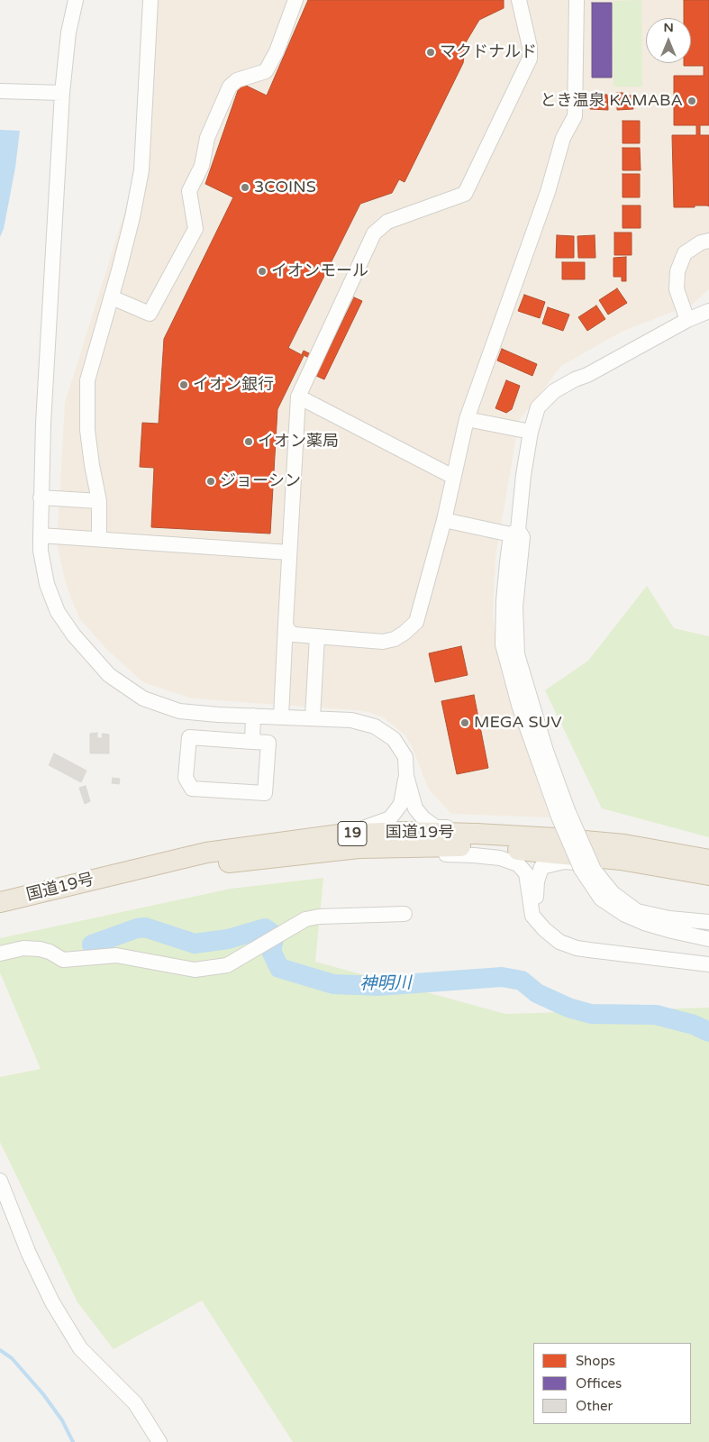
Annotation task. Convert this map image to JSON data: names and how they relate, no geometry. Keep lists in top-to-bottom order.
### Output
{
  "streets": {
    "highway": ["国道19号", "19"]
  },
  "water": ["神明川"],
  "places": [
    "マクドナルド",
    "とき温泉 KAMABA",
    "3COINS",
    "イオンモール",
    "イオン銀行",
    "イオン薬局",
    "ジョーシン",
    "MEGA SUV"
  ],
  "legend": ["Shops", "Offices", "Other"],
  "north": "top"
}
